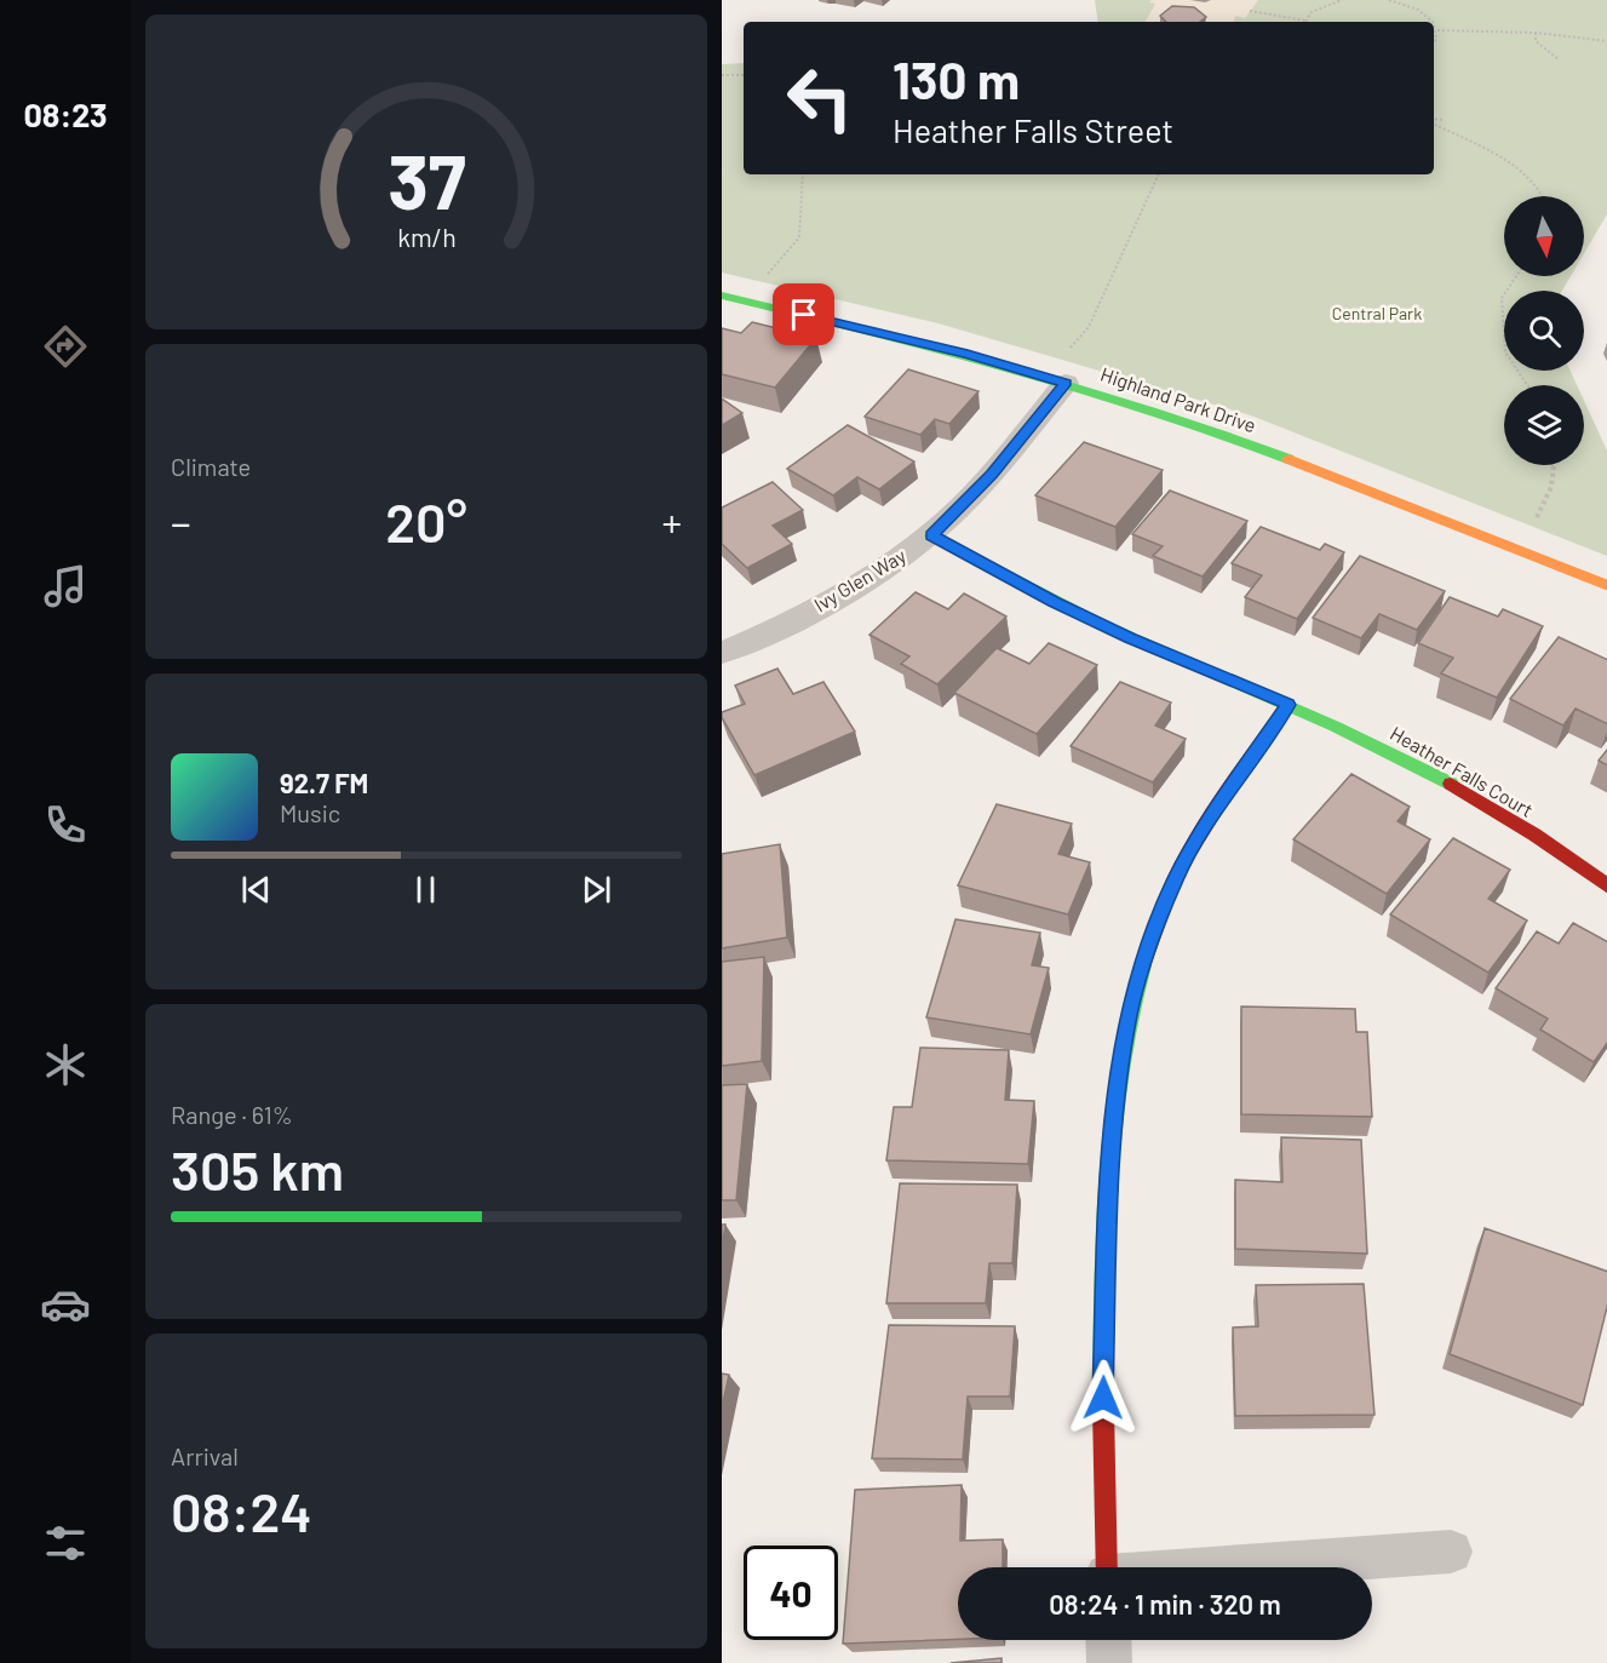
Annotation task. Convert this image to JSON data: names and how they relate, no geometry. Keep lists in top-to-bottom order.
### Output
{
  "streets": {
    "street": ["Highland Park Drive", "Ivy Glen Way", "Heather Falls Court"]
  },
  "crossings": [
    ["Highland Park Drive", "Ivy Glen Way"],
    ["Ivy Glen Way", "Heather Falls Court"]
  ],
  "parks": ["Central Park"],
  "north": "bottom",
  "page": {
    "tabs": "08:23",
    "turn": ["130 m", "Heather Falls Street"],
    "tile": [
      "Climate",
      ["Range · 61%", "305 km"],
      ["Arrival", "08:24"]
    ],
    "heat": ["−", "20°", "+"],
    "song": ["92.7 FM", "Music"],
    "limit": "40",
    "trip": "08:24 · 1 min · 320 m",
    "gauge": ["37", "km/h"]
  }
}
